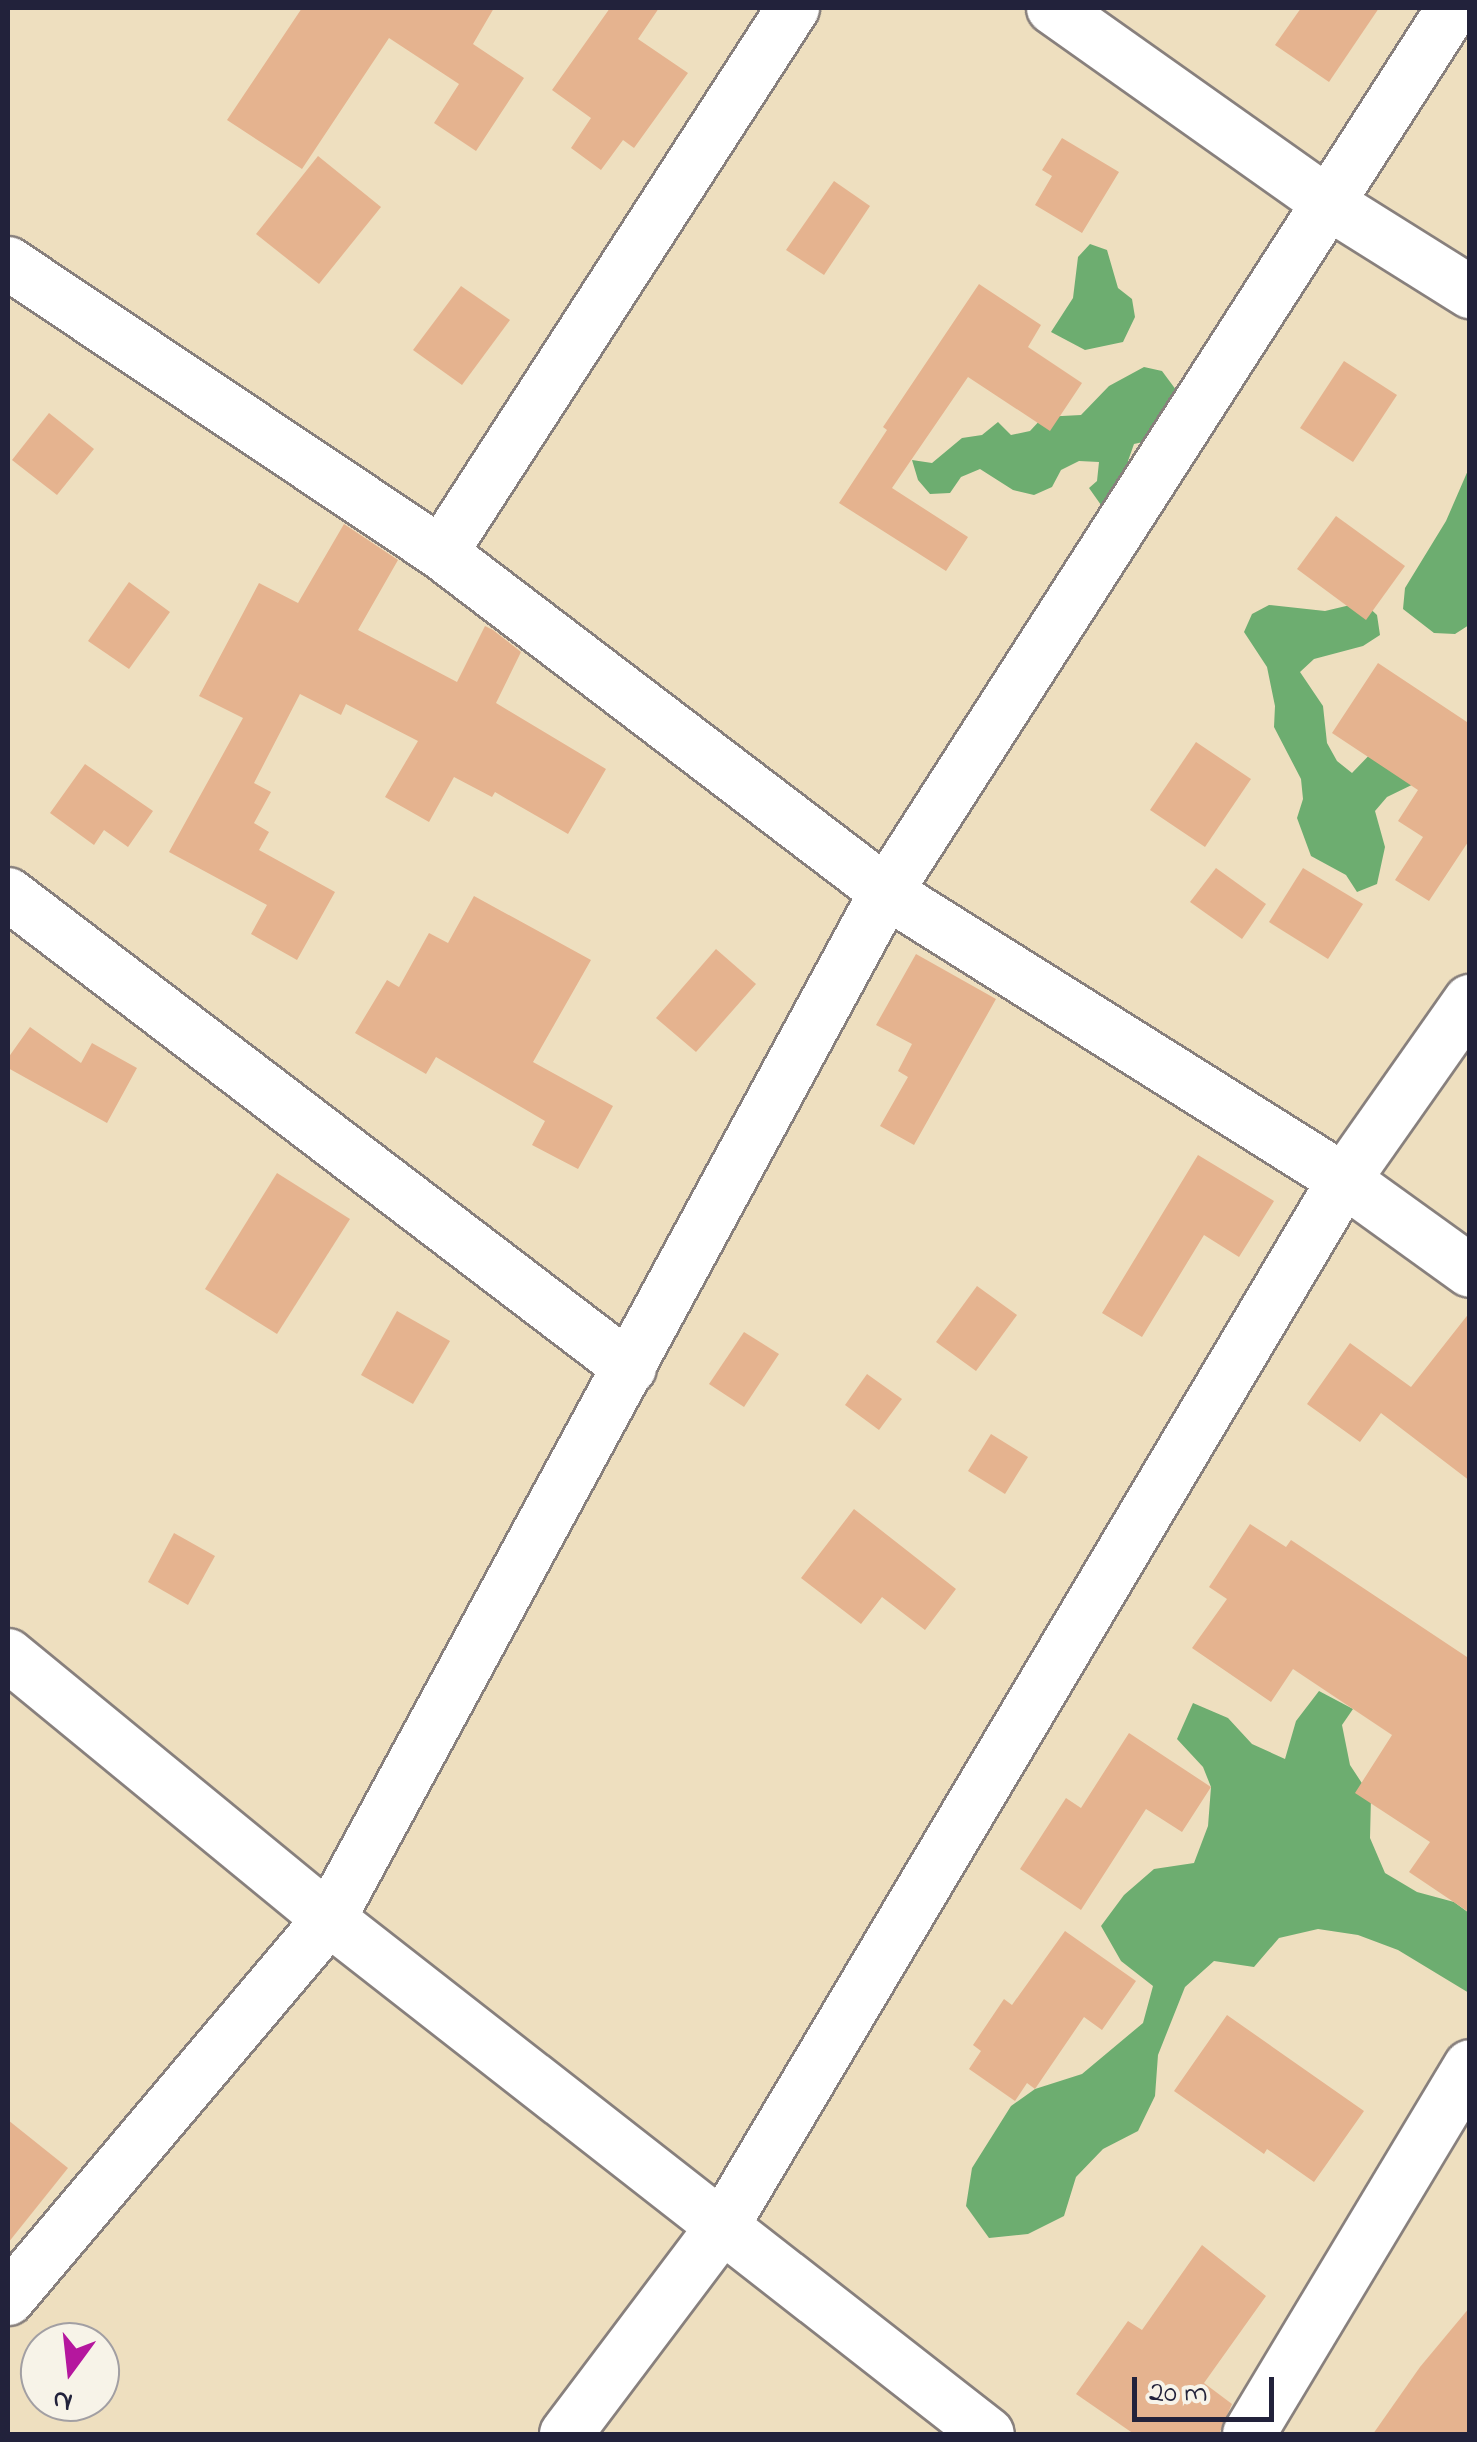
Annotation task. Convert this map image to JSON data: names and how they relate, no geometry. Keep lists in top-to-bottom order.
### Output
{
  "scale_bar": "20 m",
  "north": "bottom"
}
